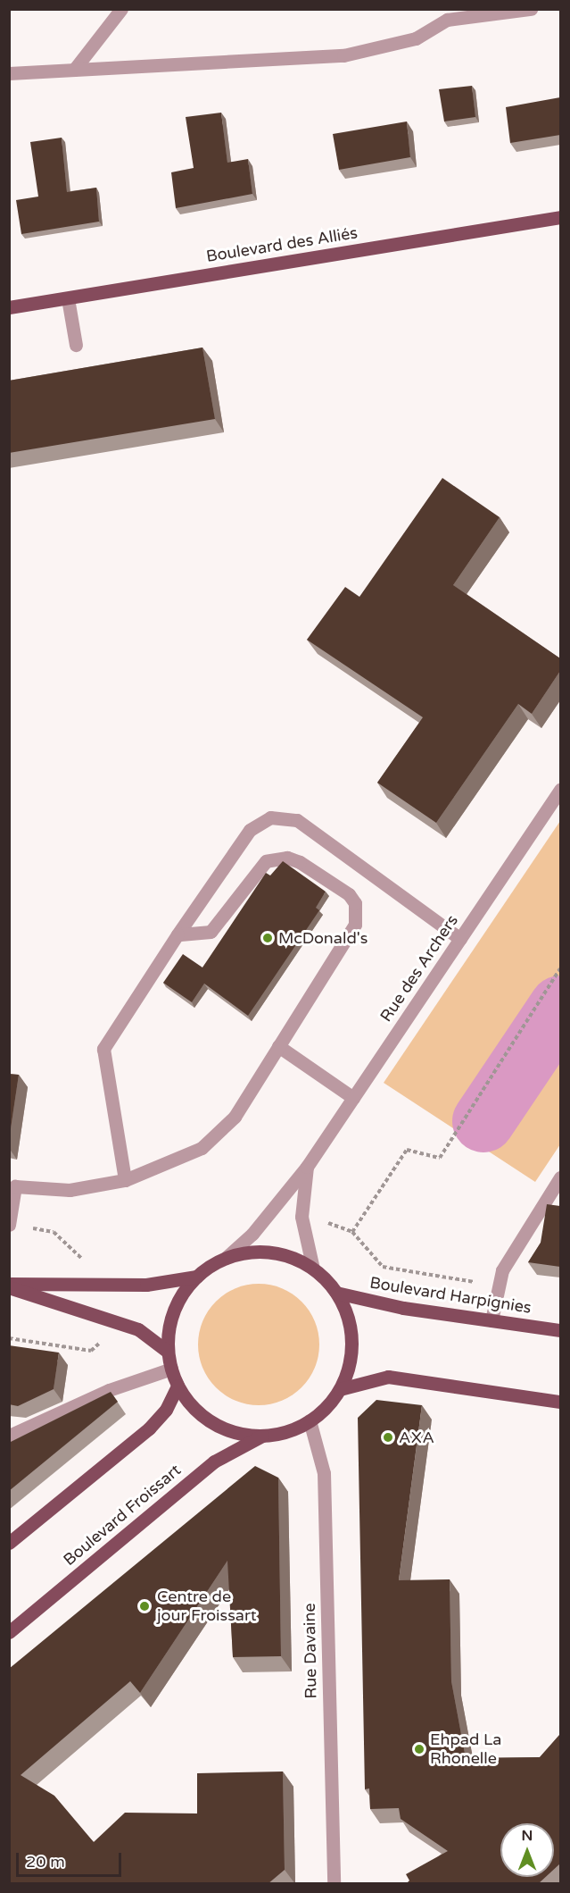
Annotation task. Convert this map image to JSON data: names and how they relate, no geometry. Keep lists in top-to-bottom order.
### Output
{
  "streets": {
    "main road": ["Boulevard des Alliés", "Boulevard Harpignies", "Boulevard Froissart"],
    "street": ["Rue des Archers", "Rue Davaine"]
  },
  "crossings": [
    ["Rue des Archers", "Boulevard Harpignies"],
    ["Rue des Archers", "Boulevard Froissart"],
    ["Rue des Archers", "Rue Davaine"],
    ["Boulevard Harpignies", "Boulevard Froissart"],
    ["Boulevard Harpignies", "Rue Davaine"],
    ["Boulevard Froissart", "Rue Davaine"]
  ],
  "places": [
    "McDonald's",
    "AXA",
    "Centre de jour Froissart",
    "Ehpad La Rhonelle"
  ],
  "scale_bar": "20 m",
  "north": "top"
}
